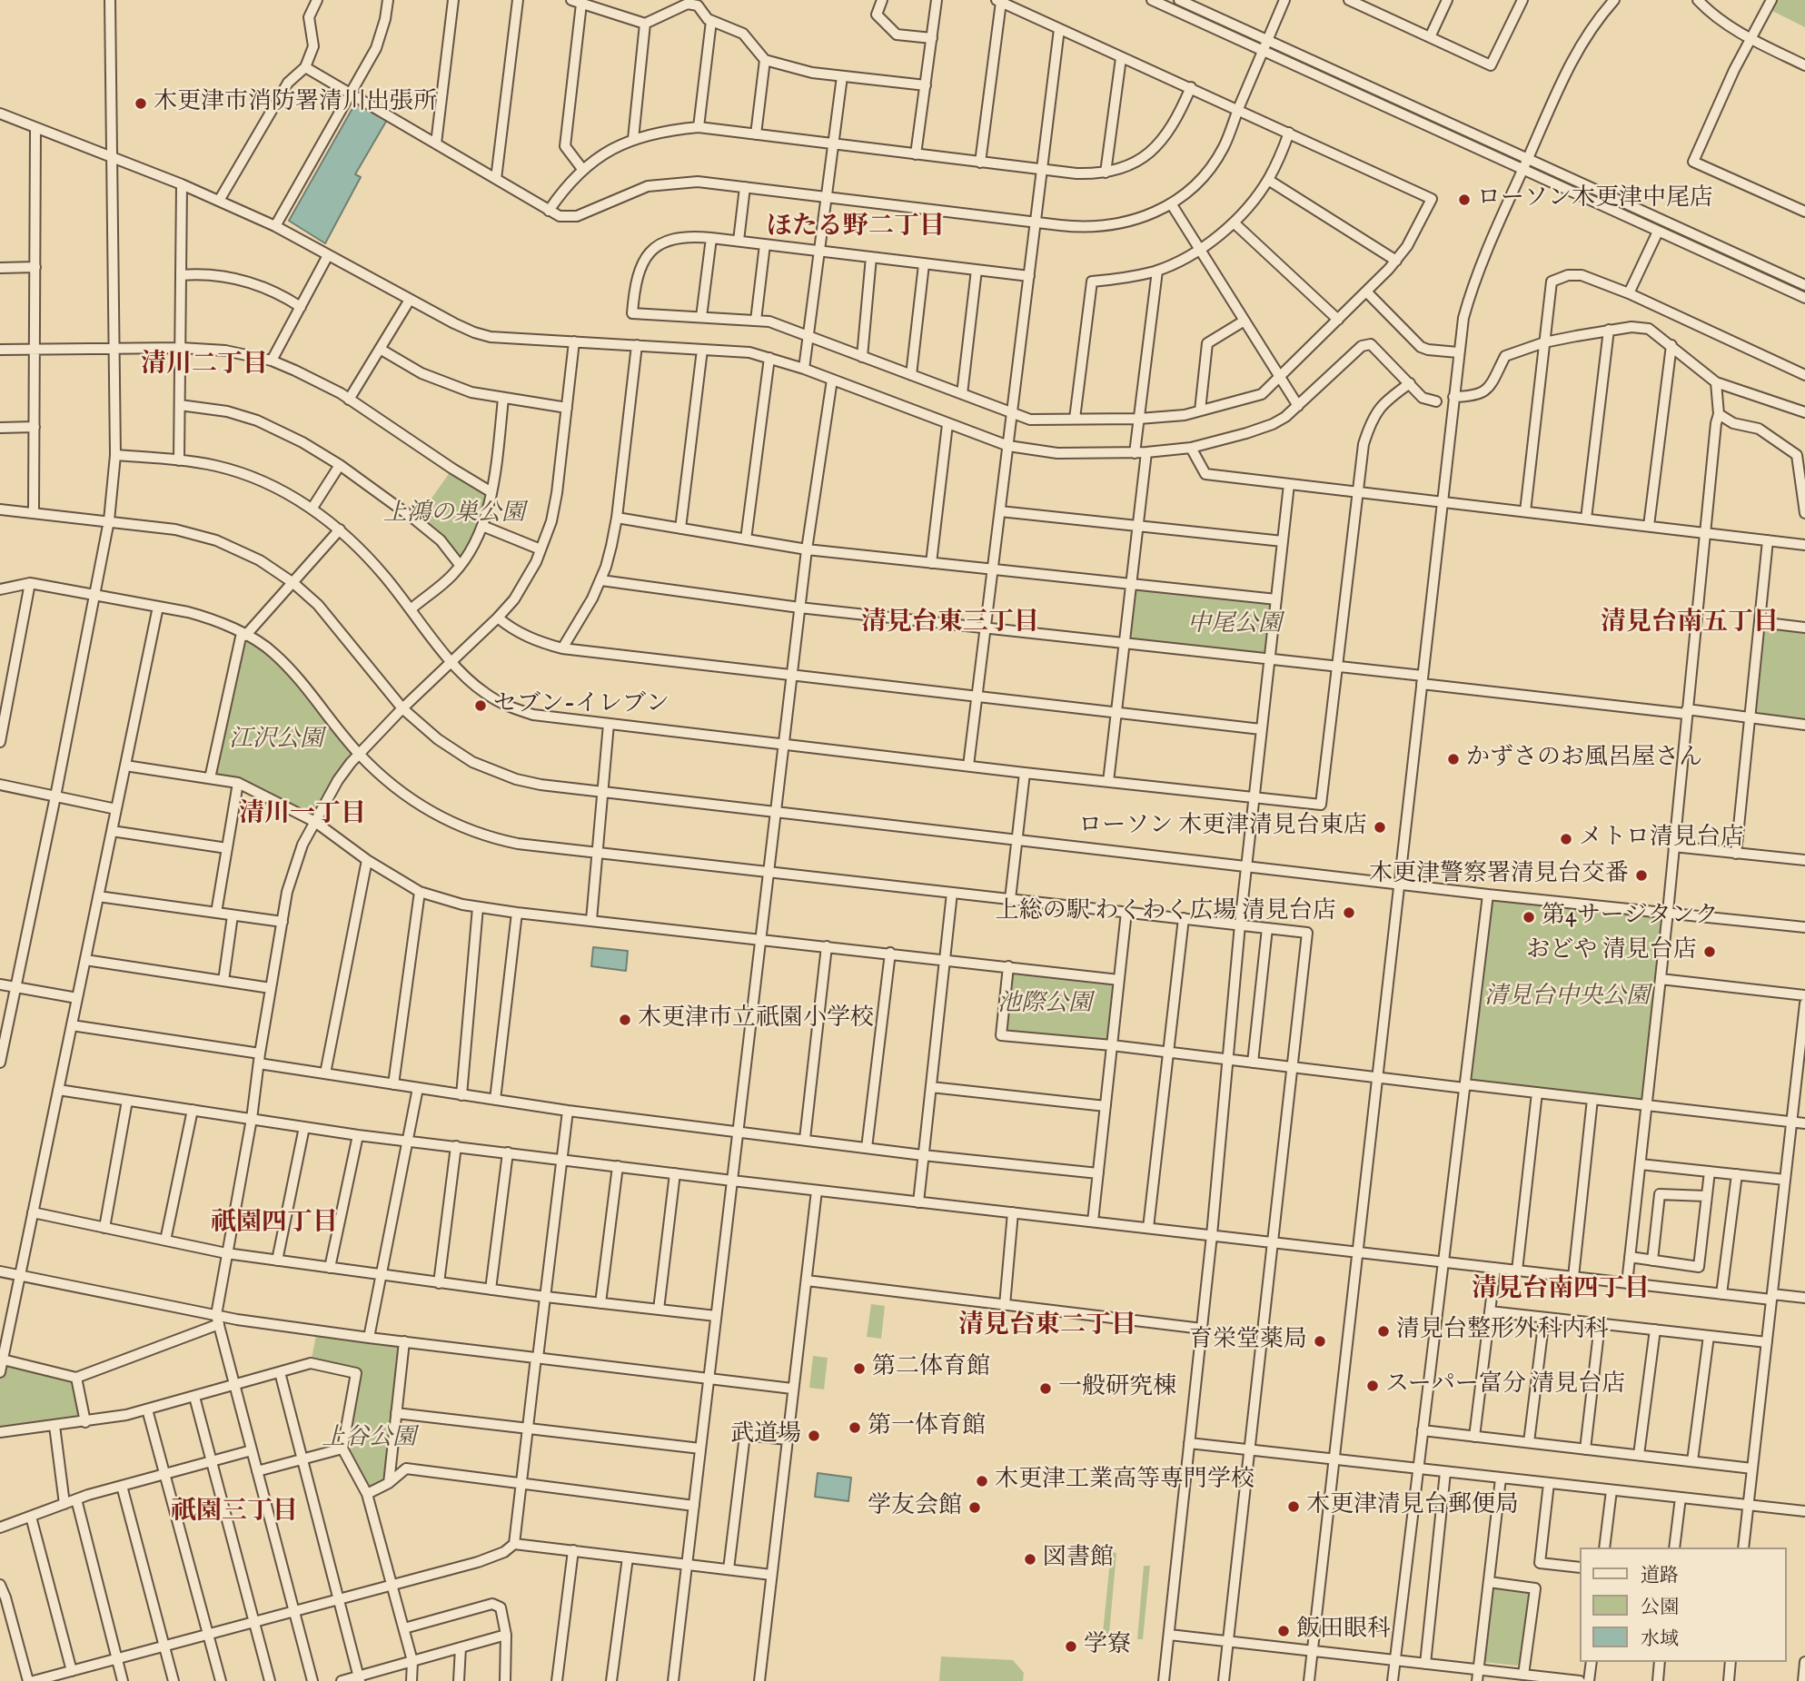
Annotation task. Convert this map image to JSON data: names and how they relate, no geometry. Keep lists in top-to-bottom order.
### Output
{
  "districts": [
    "ほたる野二丁目",
    "清川二丁目",
    "清見台東三丁目",
    "清見台南五丁目",
    "清川一丁目",
    "祇園四丁目",
    "清見台南四丁目",
    "清見台東二丁目",
    "祇園三丁目"
  ],
  "parks": [
    "上鴻の巣公園",
    "中尾公園",
    "江沢公園",
    "清見台中央公園",
    "池際公園",
    "上谷公園"
  ],
  "places": [
    "木更津市消防署清川出張所",
    "ローソン木更津中尾店",
    "セブン-イレブン",
    "かずさのお風呂屋さん",
    "ローソン 木更津清見台東店",
    "メトロ清見台店",
    "木更津警察署清見台交番",
    "上総の駅 わくわく広場 清見台店",
    "第4サージタンク",
    "おどや 清見台店",
    "木更津市立祇園小学校",
    "清見台整形外科内科",
    "育栄堂薬局",
    "第二体育館",
    "スーパー富分 清見台店",
    "一般研究棟",
    "第一体育館",
    "武道場",
    "木更津工業高等専門学校",
    "木更津清見台郵便局",
    "学友会館",
    "図書館",
    "飯田眼科",
    "学寮"
  ],
  "legend": ["道路", "公園", "水域"]
}
